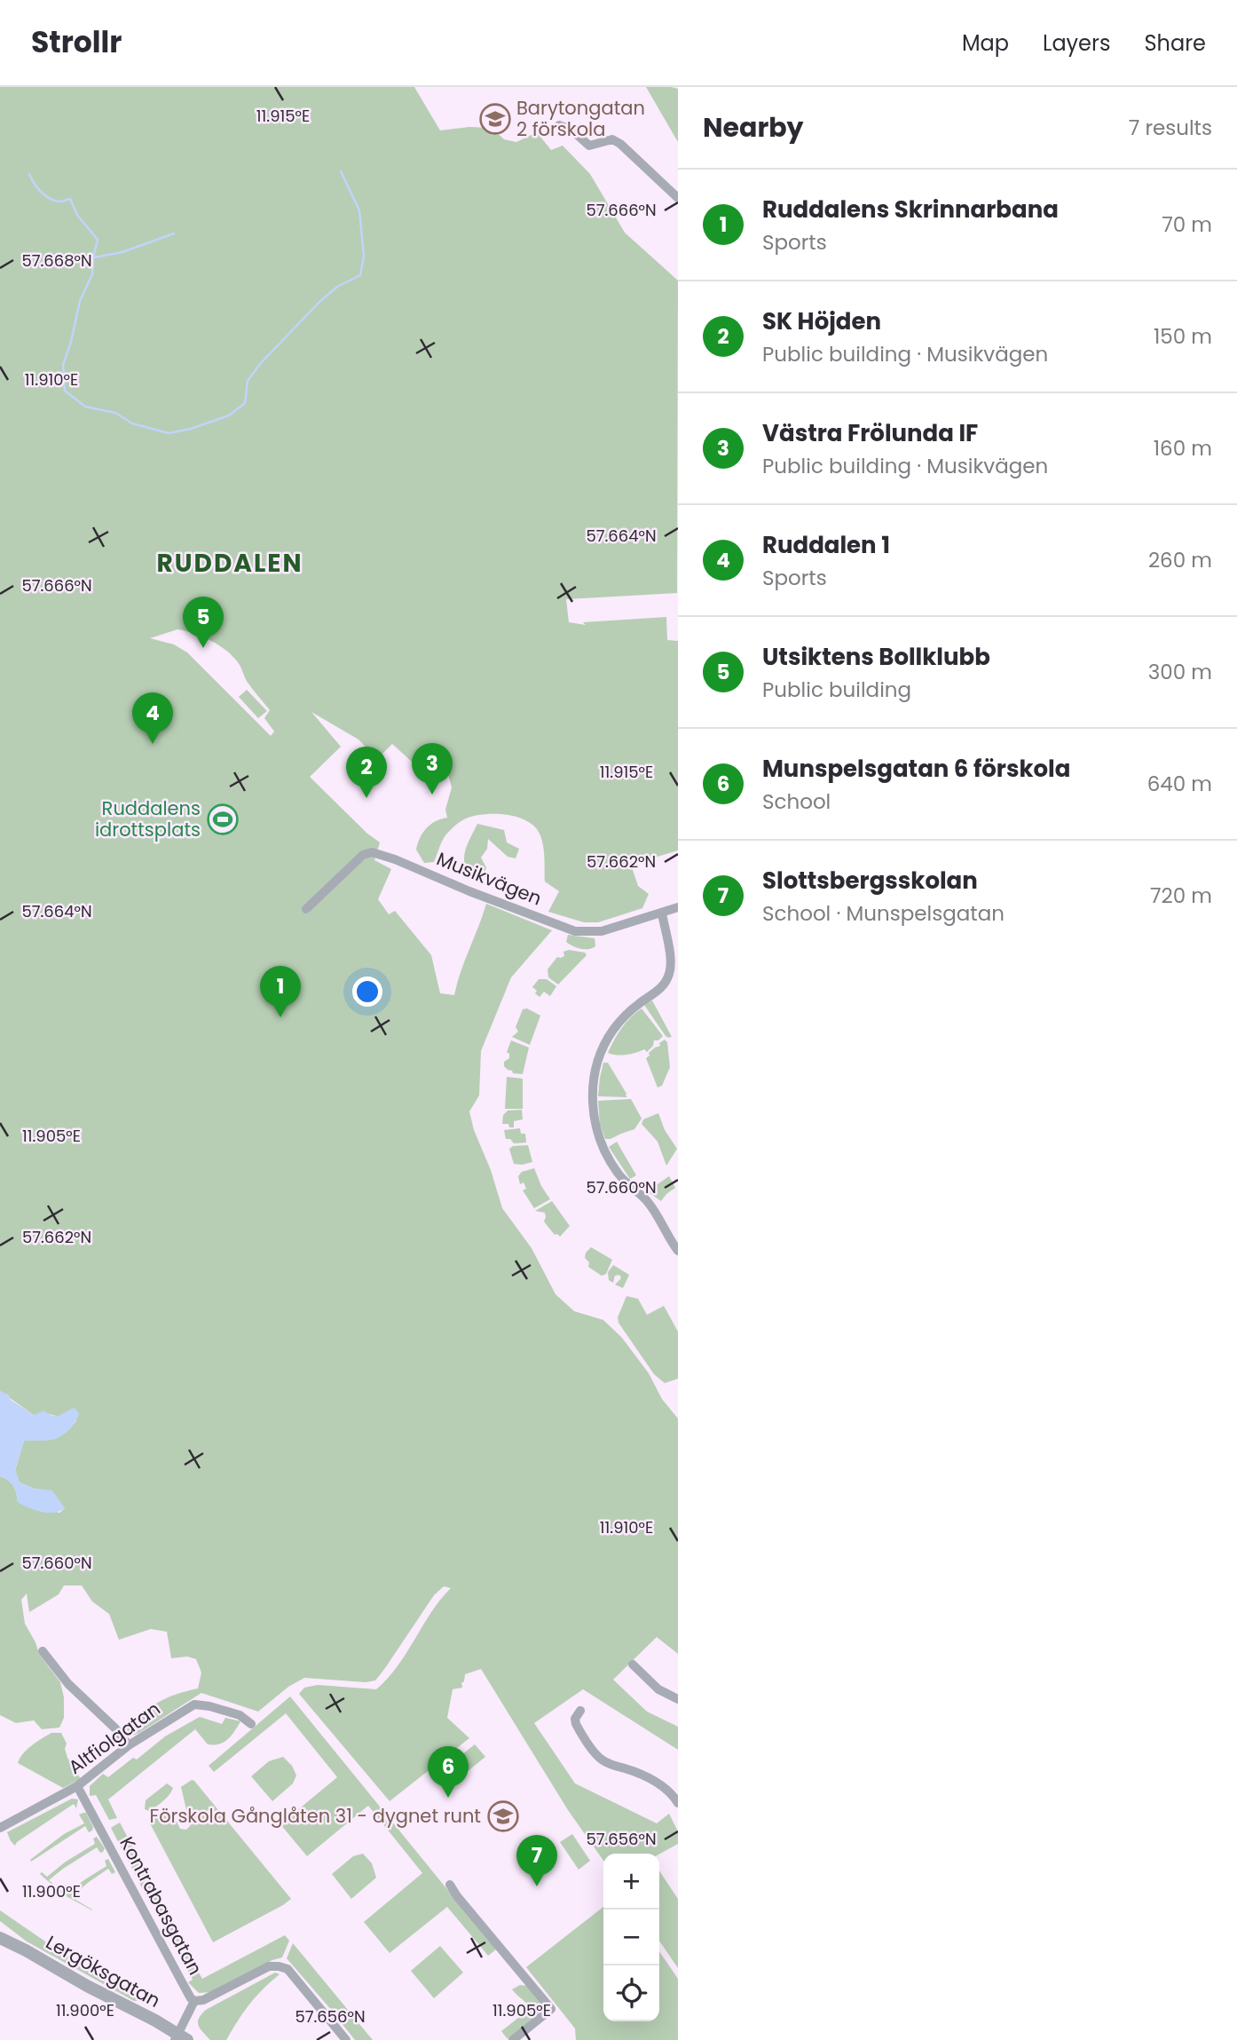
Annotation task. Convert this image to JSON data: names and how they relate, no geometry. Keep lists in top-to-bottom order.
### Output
{
  "streets": {
    "street": [
      "Musikvägen",
      "Altfiolgatan",
      "Kontrabasgatan",
      "Lergöksgatan"
    ]
  },
  "crossings": [
    ["Altfiolgatan", "Kontrabasgatan"],
    ["Kontrabasgatan", "Lergöksgatan"]
  ],
  "districts": ["RUDDALEN"],
  "places": {
    "school or university": ["Barytongatan 2 förskola", "Förskola Gånglåten 31 - dygnet runt"],
    "sports": ["Ruddalens idrottsplats"]
  },
  "page": {
    "header": "Strollr",
    "nav": ["Map", "Layers", "Share"],
    "heading": ["Nearby", "7 results"],
    "list": [
      {
        "mark": "1",
        "name": "Ruddalens Skrinnarbana",
        "note": "Sports",
        "value": "70 m"
      },
      {
        "mark": "2",
        "name": "SK Höjden",
        "note": "Public building · Musikvägen",
        "value": "150 m"
      },
      {
        "mark": "3",
        "name": "Västra Frölunda IF",
        "note": "Public building · Musikvägen",
        "value": "160 m"
      },
      {
        "mark": "4",
        "name": "Ruddalen 1",
        "note": "Sports",
        "value": "260 m"
      },
      {
        "mark": "5",
        "name": "Utsiktens Bollklubb",
        "note": "Public building",
        "value": "300 m"
      },
      {
        "mark": "6",
        "name": "Munspelsgatan 6 förskola",
        "note": "School",
        "value": "640 m"
      },
      {
        "mark": "7",
        "name": "Slottsbergsskolan",
        "note": "School · Munspelsgatan",
        "value": "720 m"
      }
    ],
    "pins": [
      "5",
      "4",
      "3",
      "2",
      "1",
      "6",
      "7"
    ],
    "map_buttons": ["+", "−"]
  },
  "coordinates": [
    "11.915°E",
    "57.666°N",
    "57.668°N",
    "11.910°E",
    "57.664°N",
    "57.662°N",
    "11.905°E",
    "57.660°N",
    "57.656°N",
    "11.900°E"
  ]
}
